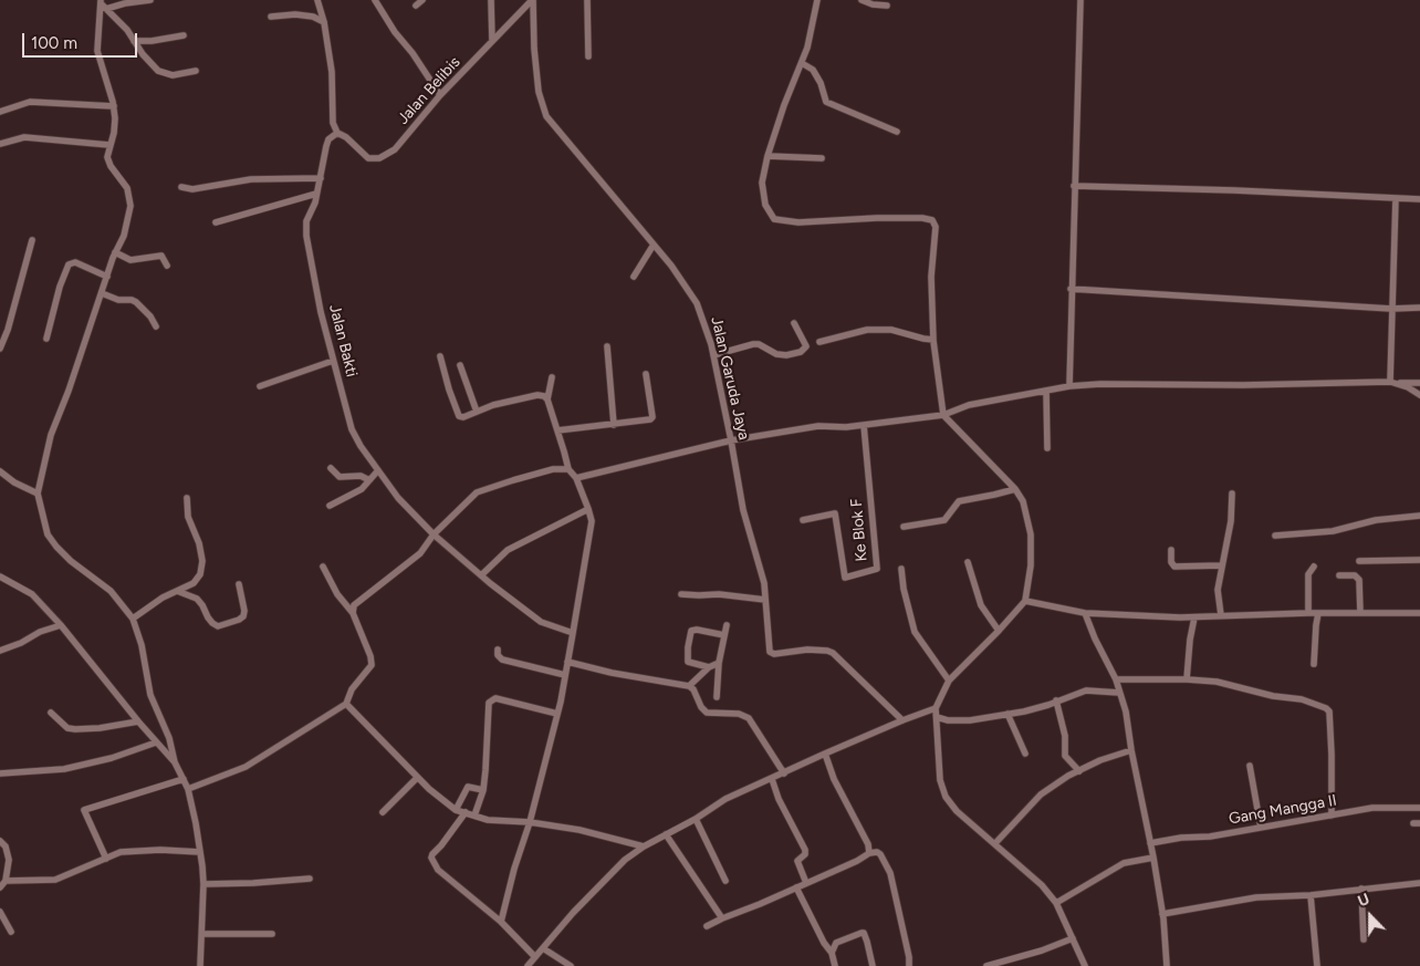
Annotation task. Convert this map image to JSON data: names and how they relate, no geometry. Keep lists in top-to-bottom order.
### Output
{
  "streets": {
    "street": [
      "Jalan Belibis",
      "Jalan Bakti",
      "Jalan Garuda Jaya",
      "Ke Blok F",
      "Gang Mangga II"
    ]
  },
  "crossings": [
    ["Jalan Belibis", "Jalan Bakti"],
    ["Jalan Belibis", "Jalan Garuda Jaya"]
  ],
  "scale_bar": "100 m",
  "north": "top"
}
